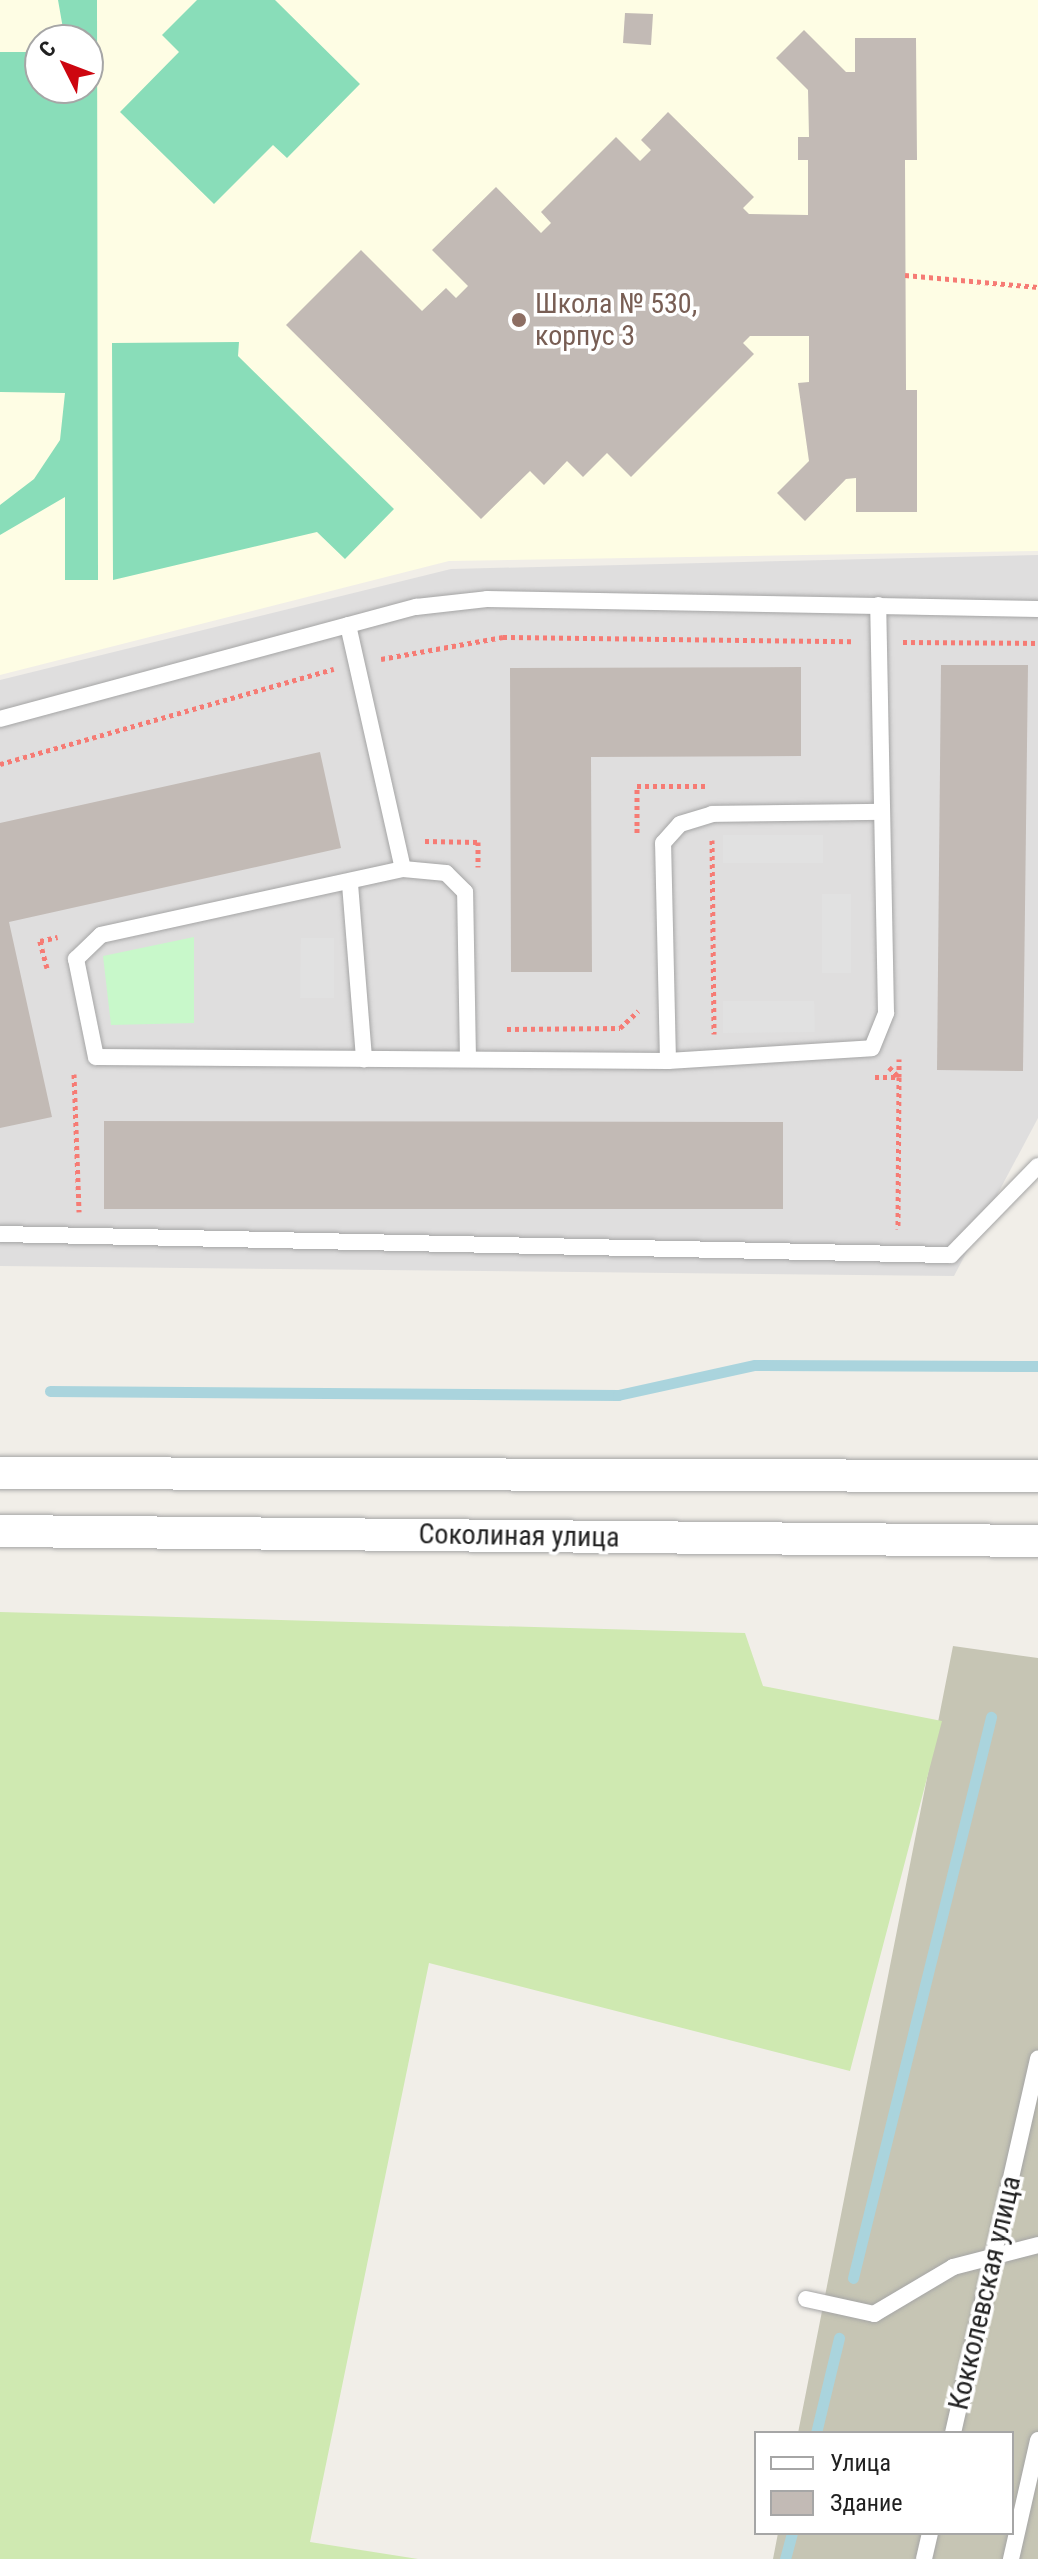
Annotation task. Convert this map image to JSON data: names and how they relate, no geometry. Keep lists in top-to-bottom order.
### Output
{
  "streets": {
    "street": ["Соколиная улица"],
    "lane": ["Кокколевская улица"]
  },
  "places": ["Школа № 530, корпус 3"],
  "legend": ["Улица", "Здание"],
  "north": "top left"
}
